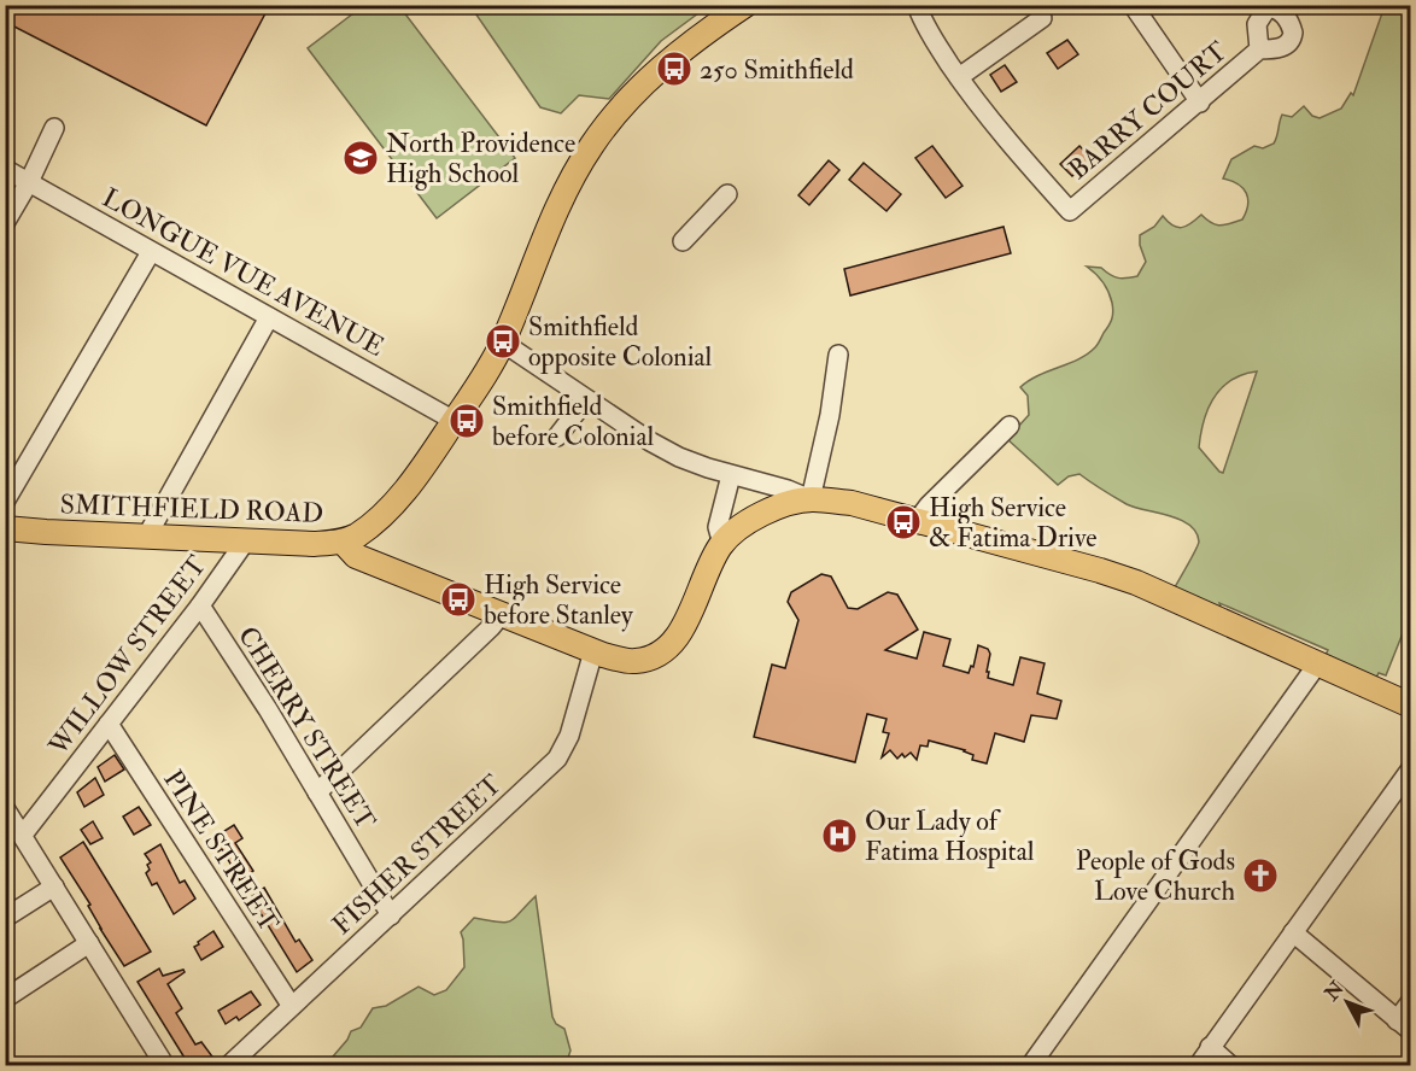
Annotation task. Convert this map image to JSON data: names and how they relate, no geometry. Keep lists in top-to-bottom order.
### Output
{
  "streets": {
    "main road": ["SMITHFIELD ROAD"],
    "street": [
      "BARRY COURT",
      "LONGUE VUE AVENUE",
      "WILLOW STREET",
      "CHERRY STREET",
      "PINE STREET",
      "FISHER STREET"
    ]
  },
  "crossings": [
    ["LONGUE VUE AVENUE", "SMITHFIELD ROAD"],
    ["SMITHFIELD ROAD", "WILLOW STREET"],
    ["WILLOW STREET", "CHERRY STREET"],
    ["WILLOW STREET", "PINE STREET"],
    ["CHERRY STREET", "FISHER STREET"],
    ["PINE STREET", "FISHER STREET"]
  ],
  "places": {
    "bus stop": [
      "250 Smithfield",
      "Smithfield opposite Colonial",
      "Smithfield before Colonial",
      "High Service & Fatima Drive",
      "High Service before Stanley"
    ],
    "school or university": ["North Providence High School"],
    "hospital": ["Our Lady of Fatima Hospital"],
    "church": ["People of Gods Love Church"]
  },
  "north": "top left"
}
